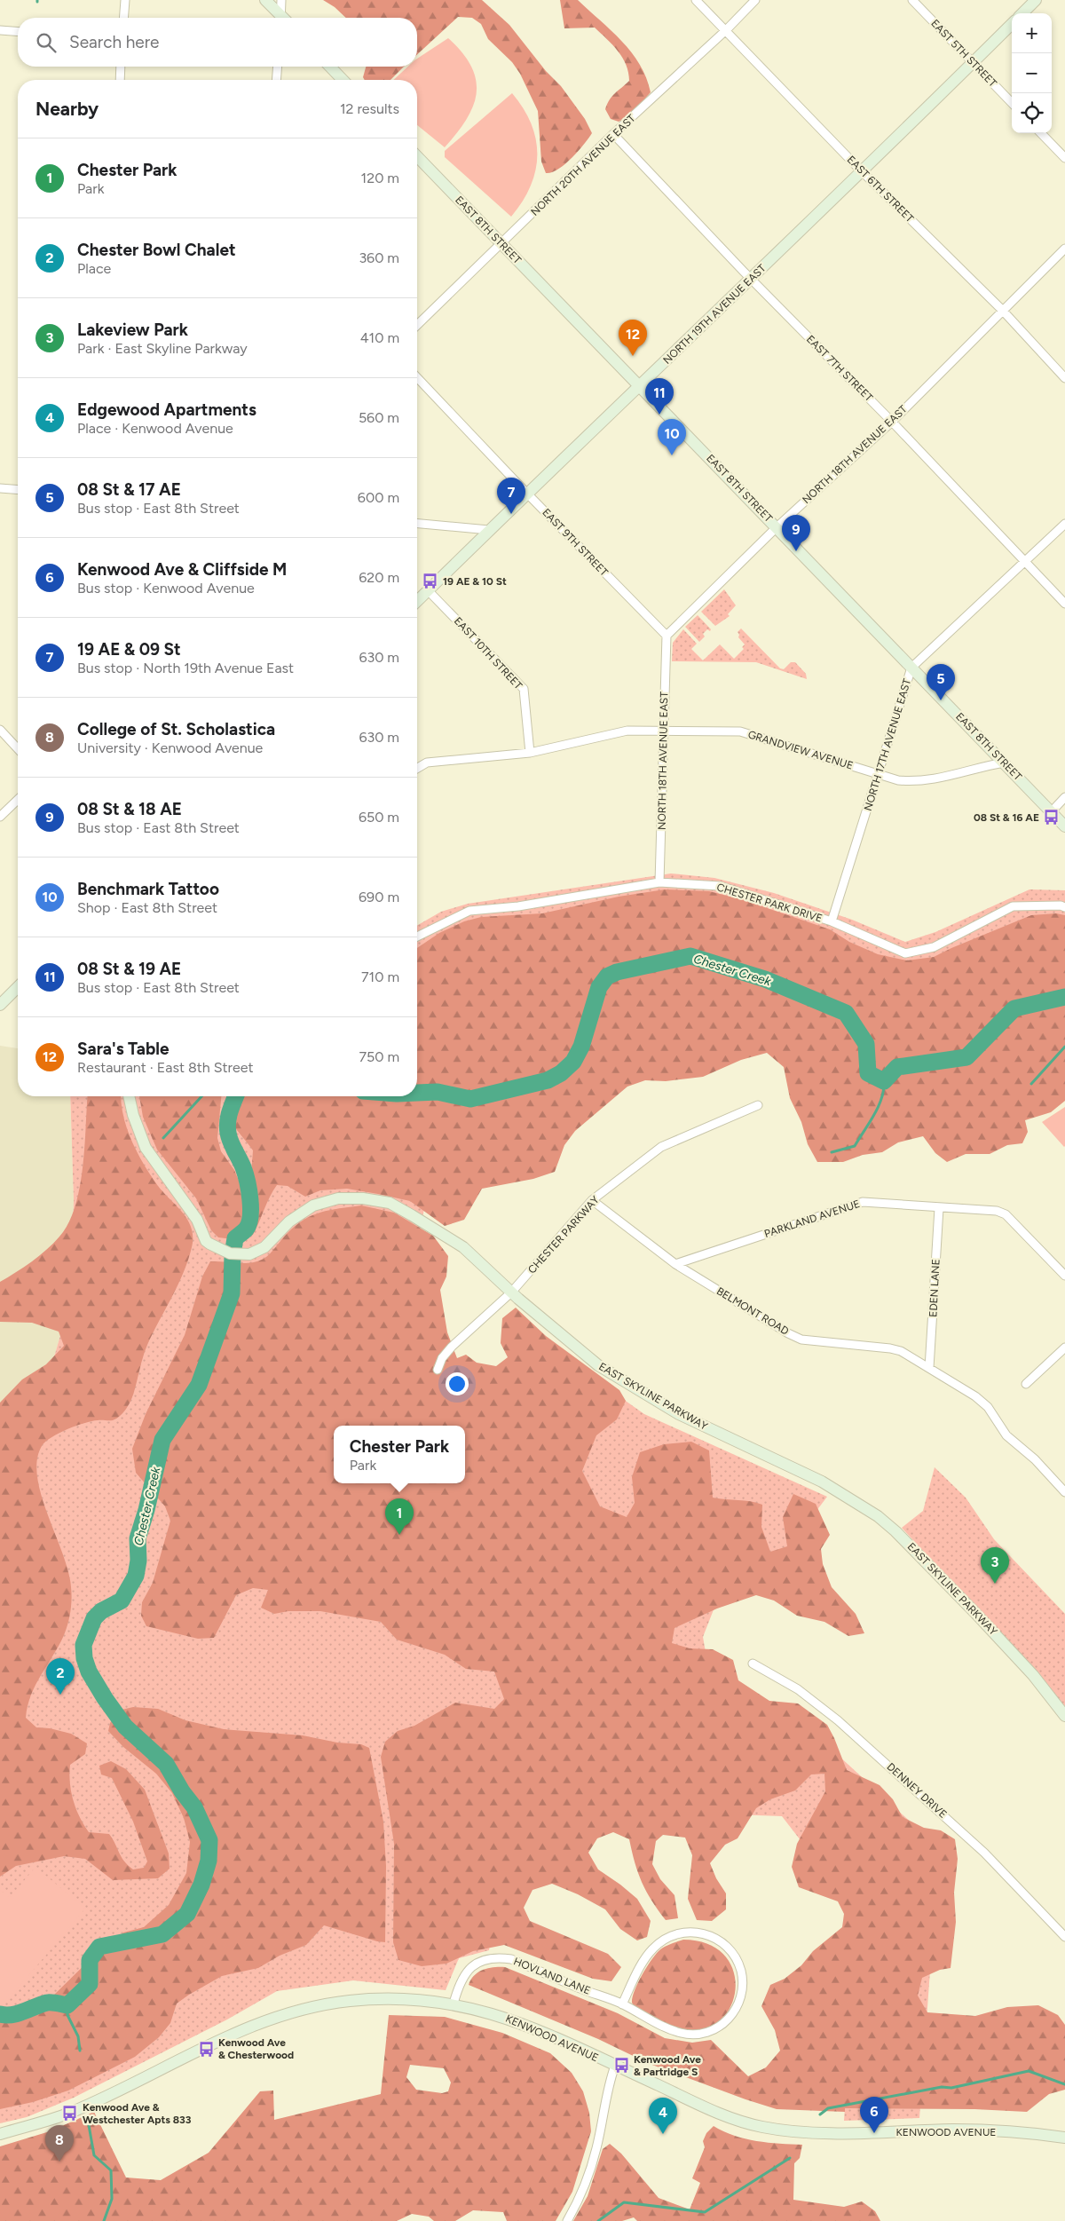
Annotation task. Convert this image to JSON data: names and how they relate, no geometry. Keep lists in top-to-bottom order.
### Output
{
  "streets": {
    "street": [
      "EAST 5TH STREET",
      "NORTH 20TH AVENUE EAST",
      "EAST 6TH STREET",
      "EAST 8TH STREET",
      "NORTH 19TH AVENUE EAST",
      "EAST 7TH STREET",
      "NORTH 18TH AVENUE EAST",
      "EAST 9TH STREET",
      "EAST 10TH STREET",
      "NORTH 17TH AVENUE EAST",
      "GRANDVIEW AVENUE",
      "CHESTER PARK DRIVE",
      "PARKLAND AVENUE",
      "CHESTER PARKWAY",
      "EDEN LANE",
      "BELMONT ROAD",
      "EAST SKYLINE PARKWAY",
      "DENNEY DRIVE",
      "HOVLAND LANE",
      "KENWOOD AVENUE"
    ]
  },
  "crossings": [
    ["EAST 5TH STREET", "NORTH 19TH AVENUE EAST"],
    ["NORTH 20TH AVENUE EAST", "EAST 6TH STREET"],
    ["NORTH 20TH AVENUE EAST", "EAST 8TH STREET"],
    ["NORTH 20TH AVENUE EAST", "EAST 7TH STREET"],
    ["EAST 6TH STREET", "NORTH 19TH AVENUE EAST"],
    ["EAST 6TH STREET", "NORTH 18TH AVENUE EAST"],
    ["EAST 8TH STREET", "NORTH 19TH AVENUE EAST"],
    ["EAST 8TH STREET", "NORTH 18TH AVENUE EAST"],
    ["EAST 8TH STREET", "NORTH 17TH AVENUE EAST"],
    ["EAST 8TH STREET", "GRANDVIEW AVENUE"],
    ["NORTH 19TH AVENUE EAST", "EAST 7TH STREET"],
    ["NORTH 19TH AVENUE EAST", "EAST 9TH STREET"],
    ["NORTH 19TH AVENUE EAST", "EAST 10TH STREET"],
    ["EAST 7TH STREET", "NORTH 18TH AVENUE EAST"],
    ["EAST 7TH STREET", "NORTH 17TH AVENUE EAST"],
    ["NORTH 18TH AVENUE EAST", "EAST 9TH STREET"],
    ["NORTH 18TH AVENUE EAST", "GRANDVIEW AVENUE"],
    ["NORTH 18TH AVENUE EAST", "CHESTER PARK DRIVE"],
    ["EAST 10TH STREET", "GRANDVIEW AVENUE"],
    ["NORTH 17TH AVENUE EAST", "GRANDVIEW AVENUE"],
    ["NORTH 17TH AVENUE EAST", "CHESTER PARK DRIVE"],
    ["PARKLAND AVENUE", "EDEN LANE"],
    ["PARKLAND AVENUE", "BELMONT ROAD"],
    ["CHESTER PARKWAY", "BELMONT ROAD"],
    ["CHESTER PARKWAY", "EAST SKYLINE PARKWAY"],
    ["EDEN LANE", "BELMONT ROAD"],
    ["HOVLAND LANE", "KENWOOD AVENUE"]
  ],
  "water": ["Chester Creek"],
  "places": {
    "bus stop": [
      "19 AE & 10 St",
      "08 St & 16 AE",
      "Kenwood Ave & Chesterwood",
      "Kenwood Ave & Partridge S",
      "Kenwood Ave & Westchester Apts 833"
    ]
  },
  "page": {
    "map_buttons": ["+", "−"],
    "search": "Search here",
    "heading": ["Nearby", "12 results"],
    "list": [
      {
        "mark": "1",
        "name": "Chester Park",
        "note": "Park",
        "value": "120 m"
      },
      {
        "mark": "2",
        "name": "Chester Bowl Chalet",
        "note": "Place",
        "value": "360 m"
      },
      {
        "mark": "3",
        "name": "Lakeview Park",
        "note": "Park · East Skyline Parkway",
        "value": "410 m"
      },
      {
        "mark": "4",
        "name": "Edgewood Apartments",
        "note": "Place · Kenwood Avenue",
        "value": "560 m"
      },
      {
        "mark": "5",
        "name": "08 St & 17 AE",
        "note": "Bus stop · East 8th Street",
        "value": "600 m"
      },
      {
        "mark": "6",
        "name": "Kenwood Ave & Cliffside M",
        "note": "Bus stop · Kenwood Avenue",
        "value": "620 m"
      },
      {
        "mark": "7",
        "name": "19 AE & 09 St",
        "note": "Bus stop · North 19th Avenue East",
        "value": "630 m"
      },
      {
        "mark": "8",
        "name": "College of St. Scholastica",
        "note": "University · Kenwood Avenue",
        "value": "630 m"
      },
      {
        "mark": "9",
        "name": "08 St & 18 AE",
        "note": "Bus stop · East 8th Street",
        "value": "650 m"
      },
      {
        "mark": "10",
        "name": "Benchmark Tattoo",
        "note": "Shop · East 8th Street",
        "value": "690 m"
      },
      {
        "mark": "11",
        "name": "08 St & 19 AE",
        "note": "Bus stop · East 8th Street",
        "value": "710 m"
      },
      {
        "mark": "12",
        "name": "Sara's Table",
        "note": "Restaurant · East 8th Street",
        "value": "750 m"
      }
    ],
    "pins": [
      "12",
      "11",
      "10",
      "7",
      "9",
      "5",
      "1",
      "3",
      "2",
      "6",
      "4",
      "8"
    ],
    "popup": ["Chester Park", "Park"]
  }
}
